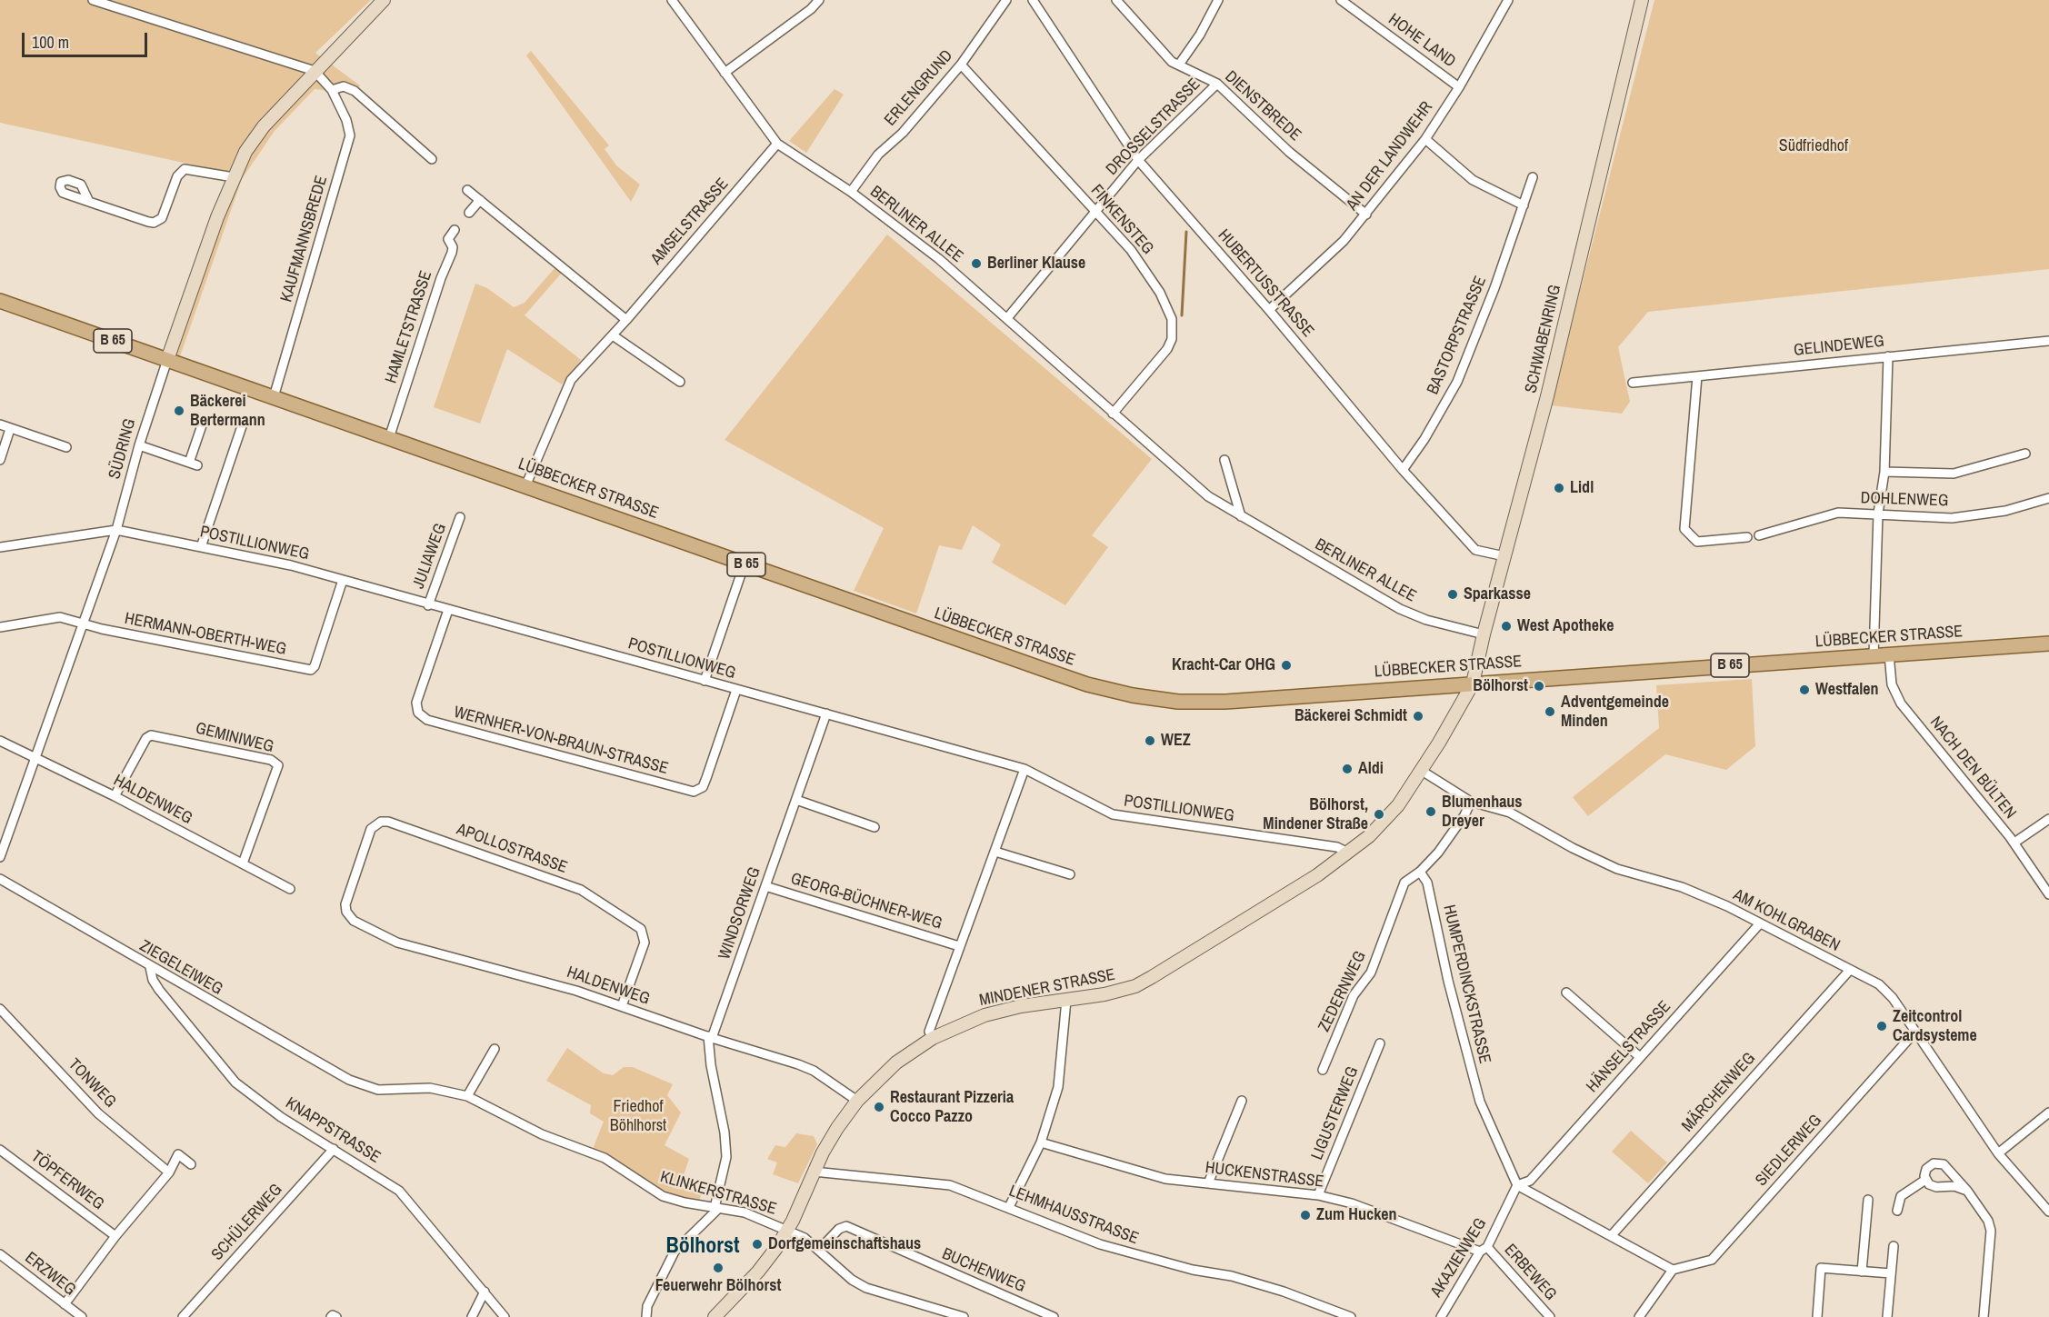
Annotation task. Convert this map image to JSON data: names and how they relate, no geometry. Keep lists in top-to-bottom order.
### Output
{
  "streets": {
    "main road": ["B 65", "LÜBBECKER STRASSE"],
    "street": [
      "HOHE LAND",
      "ERLENGRUND",
      "DIENSTBREDE",
      "DROSSELSTRASSE",
      "AN DER LANDWEHR",
      "FINKENSTEG",
      "AMSELSTRASSE",
      "BERLINER ALLEE",
      "KAUFMANNSBREDE",
      "HUBERTUSSTRASSE",
      "HAMLETSTRASSE",
      "BASTORPSTRASSE",
      "SCHWABENRING",
      "GELINDEWEG",
      "SÜDRING",
      "DOHLENWEG",
      "POSTILLIONWEG",
      "JULIAWEG",
      "HERMANN-OBERTH-WEG",
      "GEMINIWEG",
      "WERNHER-VON-BRAUN-STRASSE",
      "NACH DEN BÜLTEN",
      "HALDENWEG",
      "APOLLOSTRASSE",
      "GEORG-BÜCHNER-WEG",
      "WINDSORWEG",
      "AM KOHLGRABEN",
      "ZIEGELEIWEG",
      "HUMPERDINCKSTRASSE",
      "MINDENER STRASSE",
      "ZEDERNWEG",
      "HÄNSELSTRASSE",
      "TONWEG",
      "MÄRCHENWEG",
      "LIGUSTERWEG",
      "KNAPPSTRASSE",
      "SIEDLERWEG",
      "HUCKENSTRASSE",
      "TÖPFERWEG",
      "KLINKERSTRASSE",
      "LEHMHAUSSTRASSE",
      "SCHÜLERWEG",
      "AKAZIENWEG",
      "BUCHENWEG",
      "ERBEWEG",
      "ERZWEG"
    ]
  },
  "crossings": [
    ["HOHE LAND", "AN DER LANDWEHR"],
    ["ERLENGRUND", "FINKENSTEG"],
    ["ERLENGRUND", "BERLINER ALLEE"],
    ["DIENSTBREDE", "DROSSELSTRASSE"],
    ["DIENSTBREDE", "AN DER LANDWEHR"],
    ["DROSSELSTRASSE", "FINKENSTEG"],
    ["DROSSELSTRASSE", "BERLINER ALLEE"],
    ["DROSSELSTRASSE", "HUBERTUSSTRASSE"],
    ["AN DER LANDWEHR", "HUBERTUSSTRASSE"],
    ["FINKENSTEG", "BERLINER ALLEE"],
    ["AMSELSTRASSE", "BERLINER ALLEE"],
    ["AMSELSTRASSE", "LÜBBECKER STRASSE"],
    ["BERLINER ALLEE", "SCHWABENRING"],
    ["KAUFMANNSBREDE", "SÜDRING"],
    ["KAUFMANNSBREDE", "LÜBBECKER STRASSE"],
    ["HUBERTUSSTRASSE", "BASTORPSTRASSE"],
    ["HUBERTUSSTRASSE", "SCHWABENRING"],
    ["HAMLETSTRASSE", "LÜBBECKER STRASSE"],
    ["SCHWABENRING", "LÜBBECKER STRASSE"],
    ["SCHWABENRING", "MINDENER STRASSE"],
    ["SÜDRING", "LÜBBECKER STRASSE"],
    ["SÜDRING", "POSTILLIONWEG"],
    ["SÜDRING", "HERMANN-OBERTH-WEG"],
    ["SÜDRING", "HALDENWEG"],
    ["LÜBBECKER STRASSE", "NACH DEN BÜLTEN"],
    ["LÜBBECKER STRASSE", "MINDENER STRASSE"],
    ["POSTILLIONWEG", "JULIAWEG"],
    ["POSTILLIONWEG", "HERMANN-OBERTH-WEG"],
    ["POSTILLIONWEG", "WERNHER-VON-BRAUN-STRASSE"],
    ["POSTILLIONWEG", "WINDSORWEG"],
    ["POSTILLIONWEG", "MINDENER STRASSE"],
    ["GEMINIWEG", "HALDENWEG"],
    ["HALDENWEG", "APOLLOSTRASSE"],
    ["HALDENWEG", "WINDSORWEG"],
    ["HALDENWEG", "MINDENER STRASSE"],
    ["GEORG-BÜCHNER-WEG", "WINDSORWEG"],
    ["WINDSORWEG", "KLINKERSTRASSE"],
    ["AM KOHLGRABEN", "MINDENER STRASSE"],
    ["AM KOHLGRABEN", "HÄNSELSTRASSE"],
    ["AM KOHLGRABEN", "MÄRCHENWEG"],
    ["AM KOHLGRABEN", "SIEDLERWEG"],
    ["ZIEGELEIWEG", "KNAPPSTRASSE"],
    ["ZIEGELEIWEG", "KLINKERSTRASSE"],
    ["HUMPERDINCKSTRASSE", "ZEDERNWEG"],
    ["HUMPERDINCKSTRASSE", "HÄNSELSTRASSE"],
    ["HUMPERDINCKSTRASSE", "AKAZIENWEG"],
    ["MINDENER STRASSE", "KLINKERSTRASSE"],
    ["MINDENER STRASSE", "LEHMHAUSSTRASSE"],
    ["HÄNSELSTRASSE", "AKAZIENWEG"],
    ["LIGUSTERWEG", "HUCKENSTRASSE"],
    ["KNAPPSTRASSE", "SCHÜLERWEG"],
    ["HUCKENSTRASSE", "AKAZIENWEG"],
    ["HUCKENSTRASSE", "ERBEWEG"],
    ["KLINKERSTRASSE", "BUCHENWEG"],
    ["AKAZIENWEG", "ERBEWEG"]
  ],
  "districts": ["Bölhorst"],
  "parks": ["Südfriedhof", "Friedhof Böhlhorst"],
  "places": [
    "Berliner Klause",
    "Bäckerei Bertermann",
    "Lidl",
    "Sparkasse",
    "West Apotheke",
    "Kracht-Car OHG",
    "Bölhorst",
    "Westfalen",
    "Adventgemeinde Minden",
    "Bäckerei Schmidt",
    "WEZ",
    "Aldi",
    "Blumenhaus Dreyer",
    "Bölhorst, Mindener Straße",
    "Zeitcontrol Cardsysteme",
    "Restaurant Pizzeria Cocco Pazzo",
    "Zum Hucken",
    "Dorfgemeinschaftshaus",
    "Feuerwehr Bölhorst"
  ],
  "scale_bar": "100 m"
}
